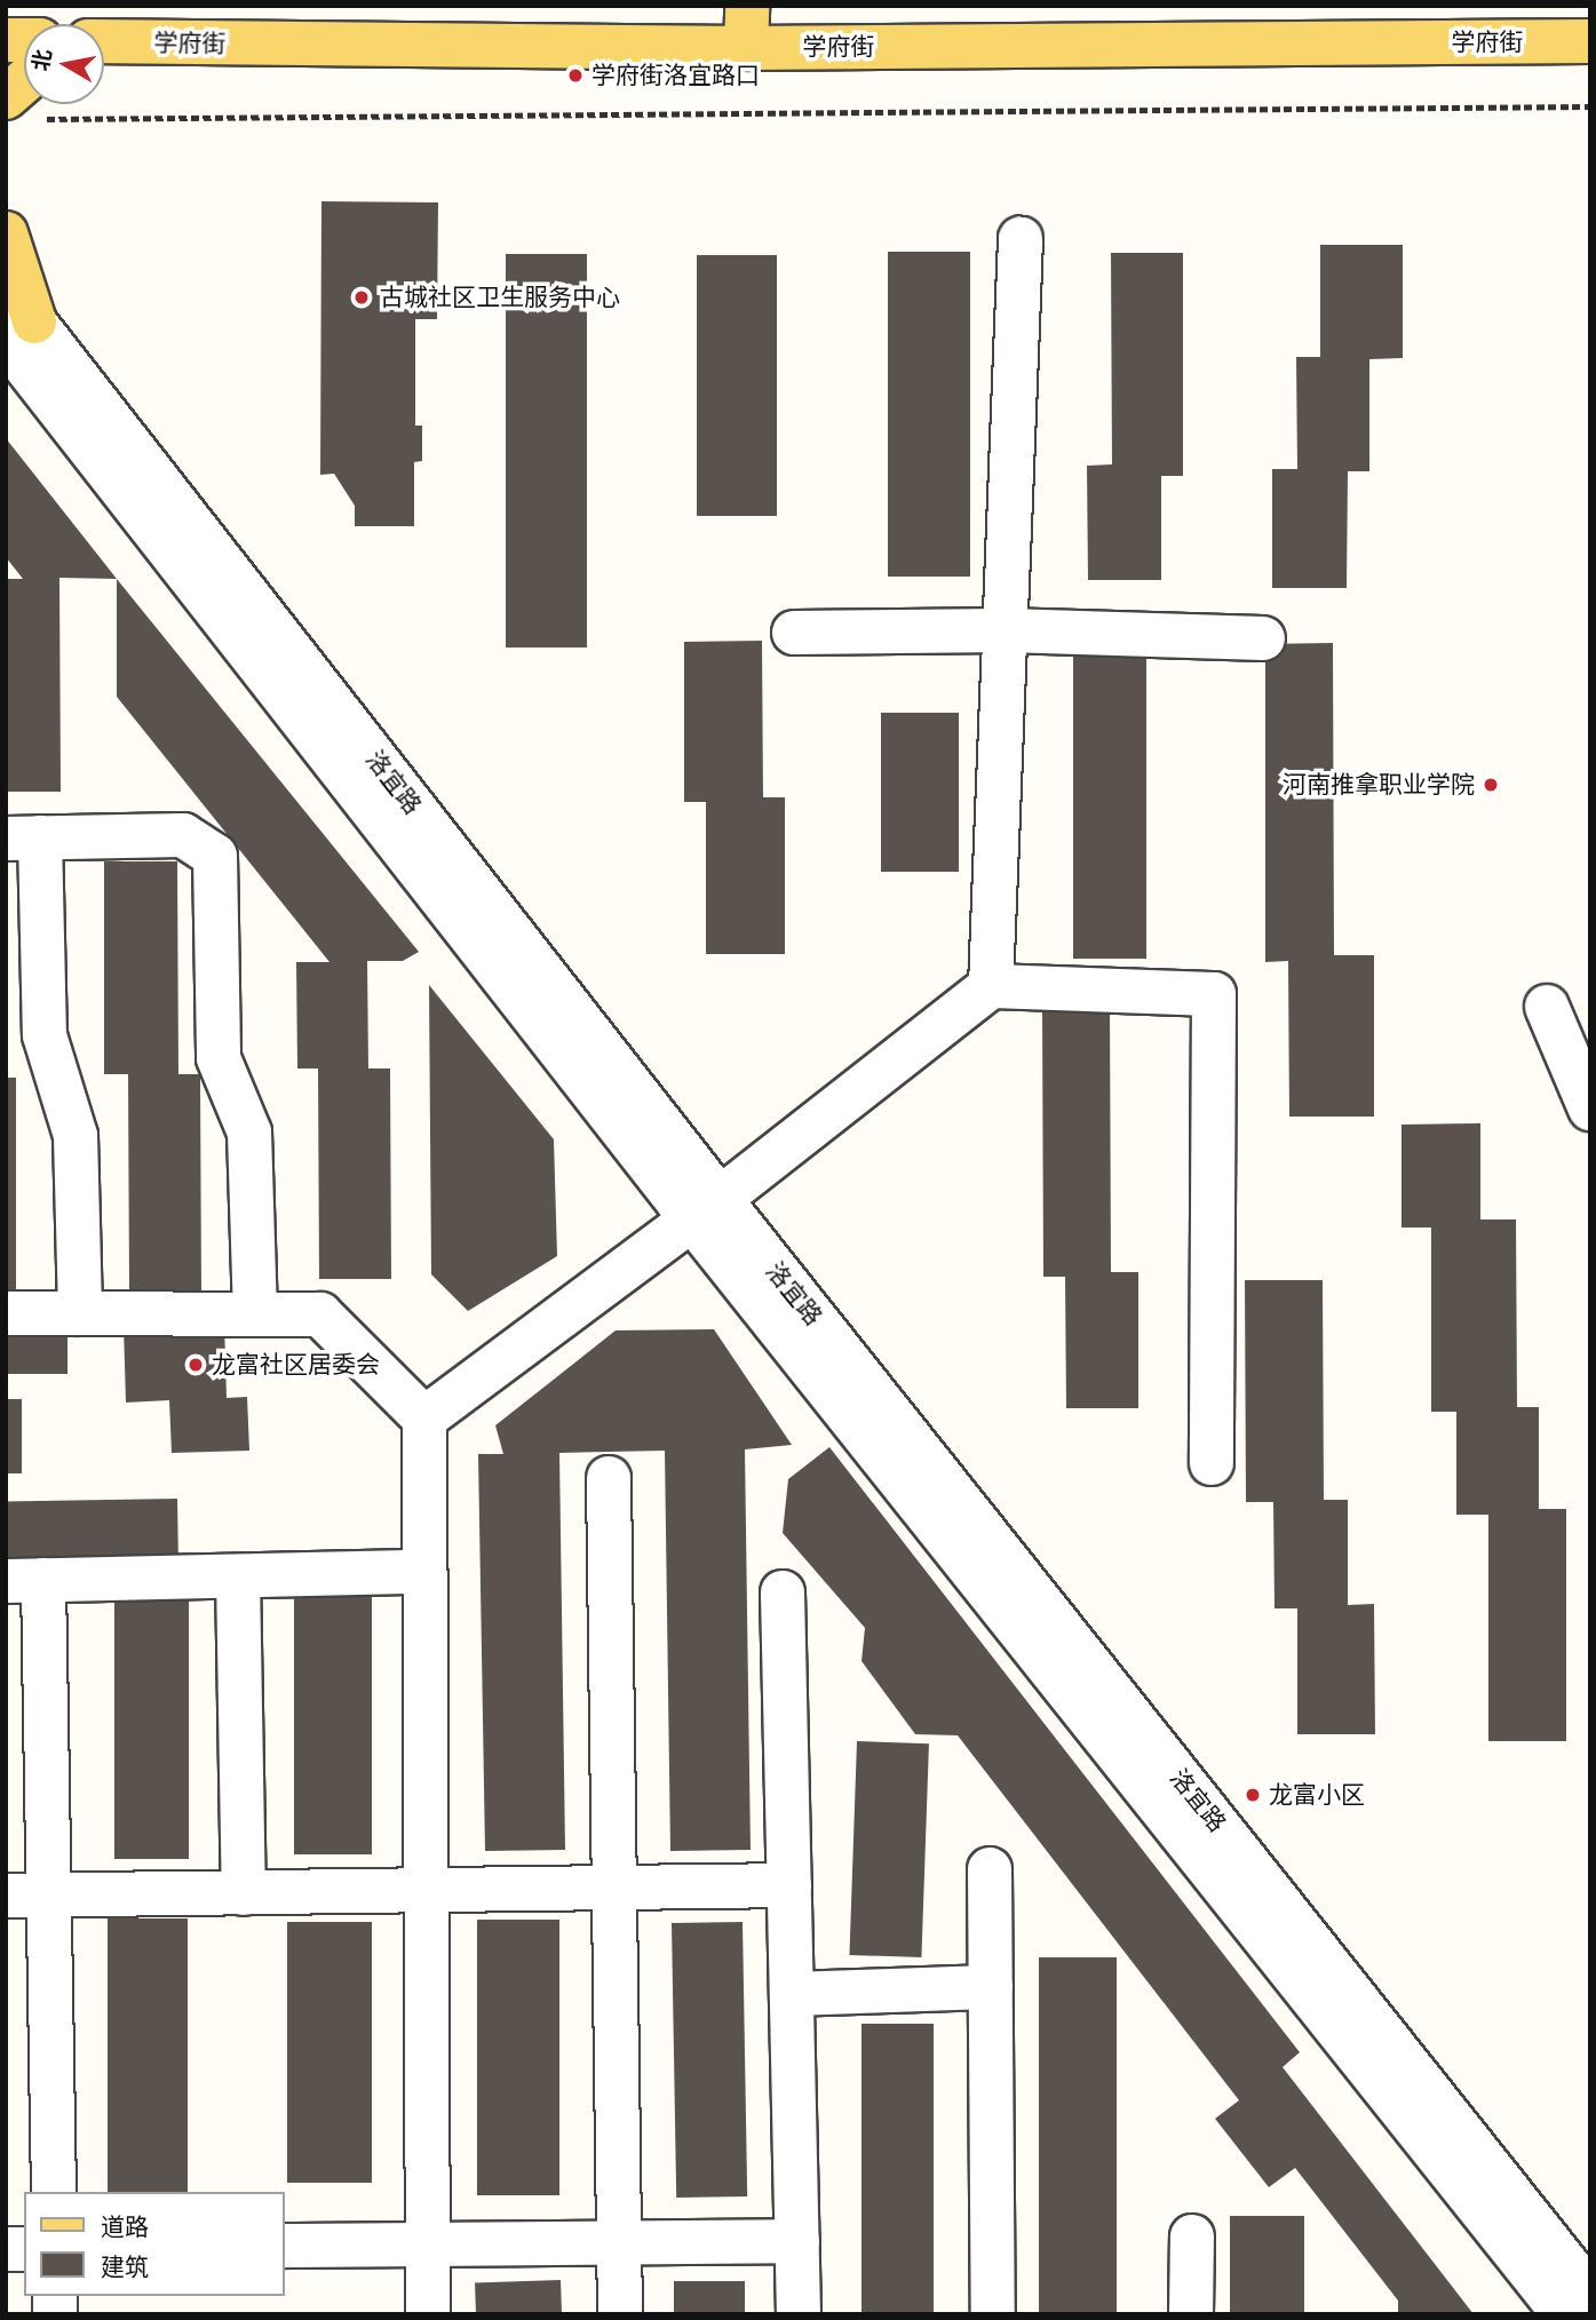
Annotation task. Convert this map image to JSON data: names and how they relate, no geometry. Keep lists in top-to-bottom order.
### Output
{
  "streets": {
    "main road": ["学府街"],
    "street": ["洛宜路"]
  },
  "places": [
    "学府街洛宜路口",
    "古城社区卫生服务中心",
    "河南推拿职业学院",
    "龙富社区居委会",
    "龙富小区"
  ],
  "legend": ["道路", "建筑"],
  "north": "left"
}
